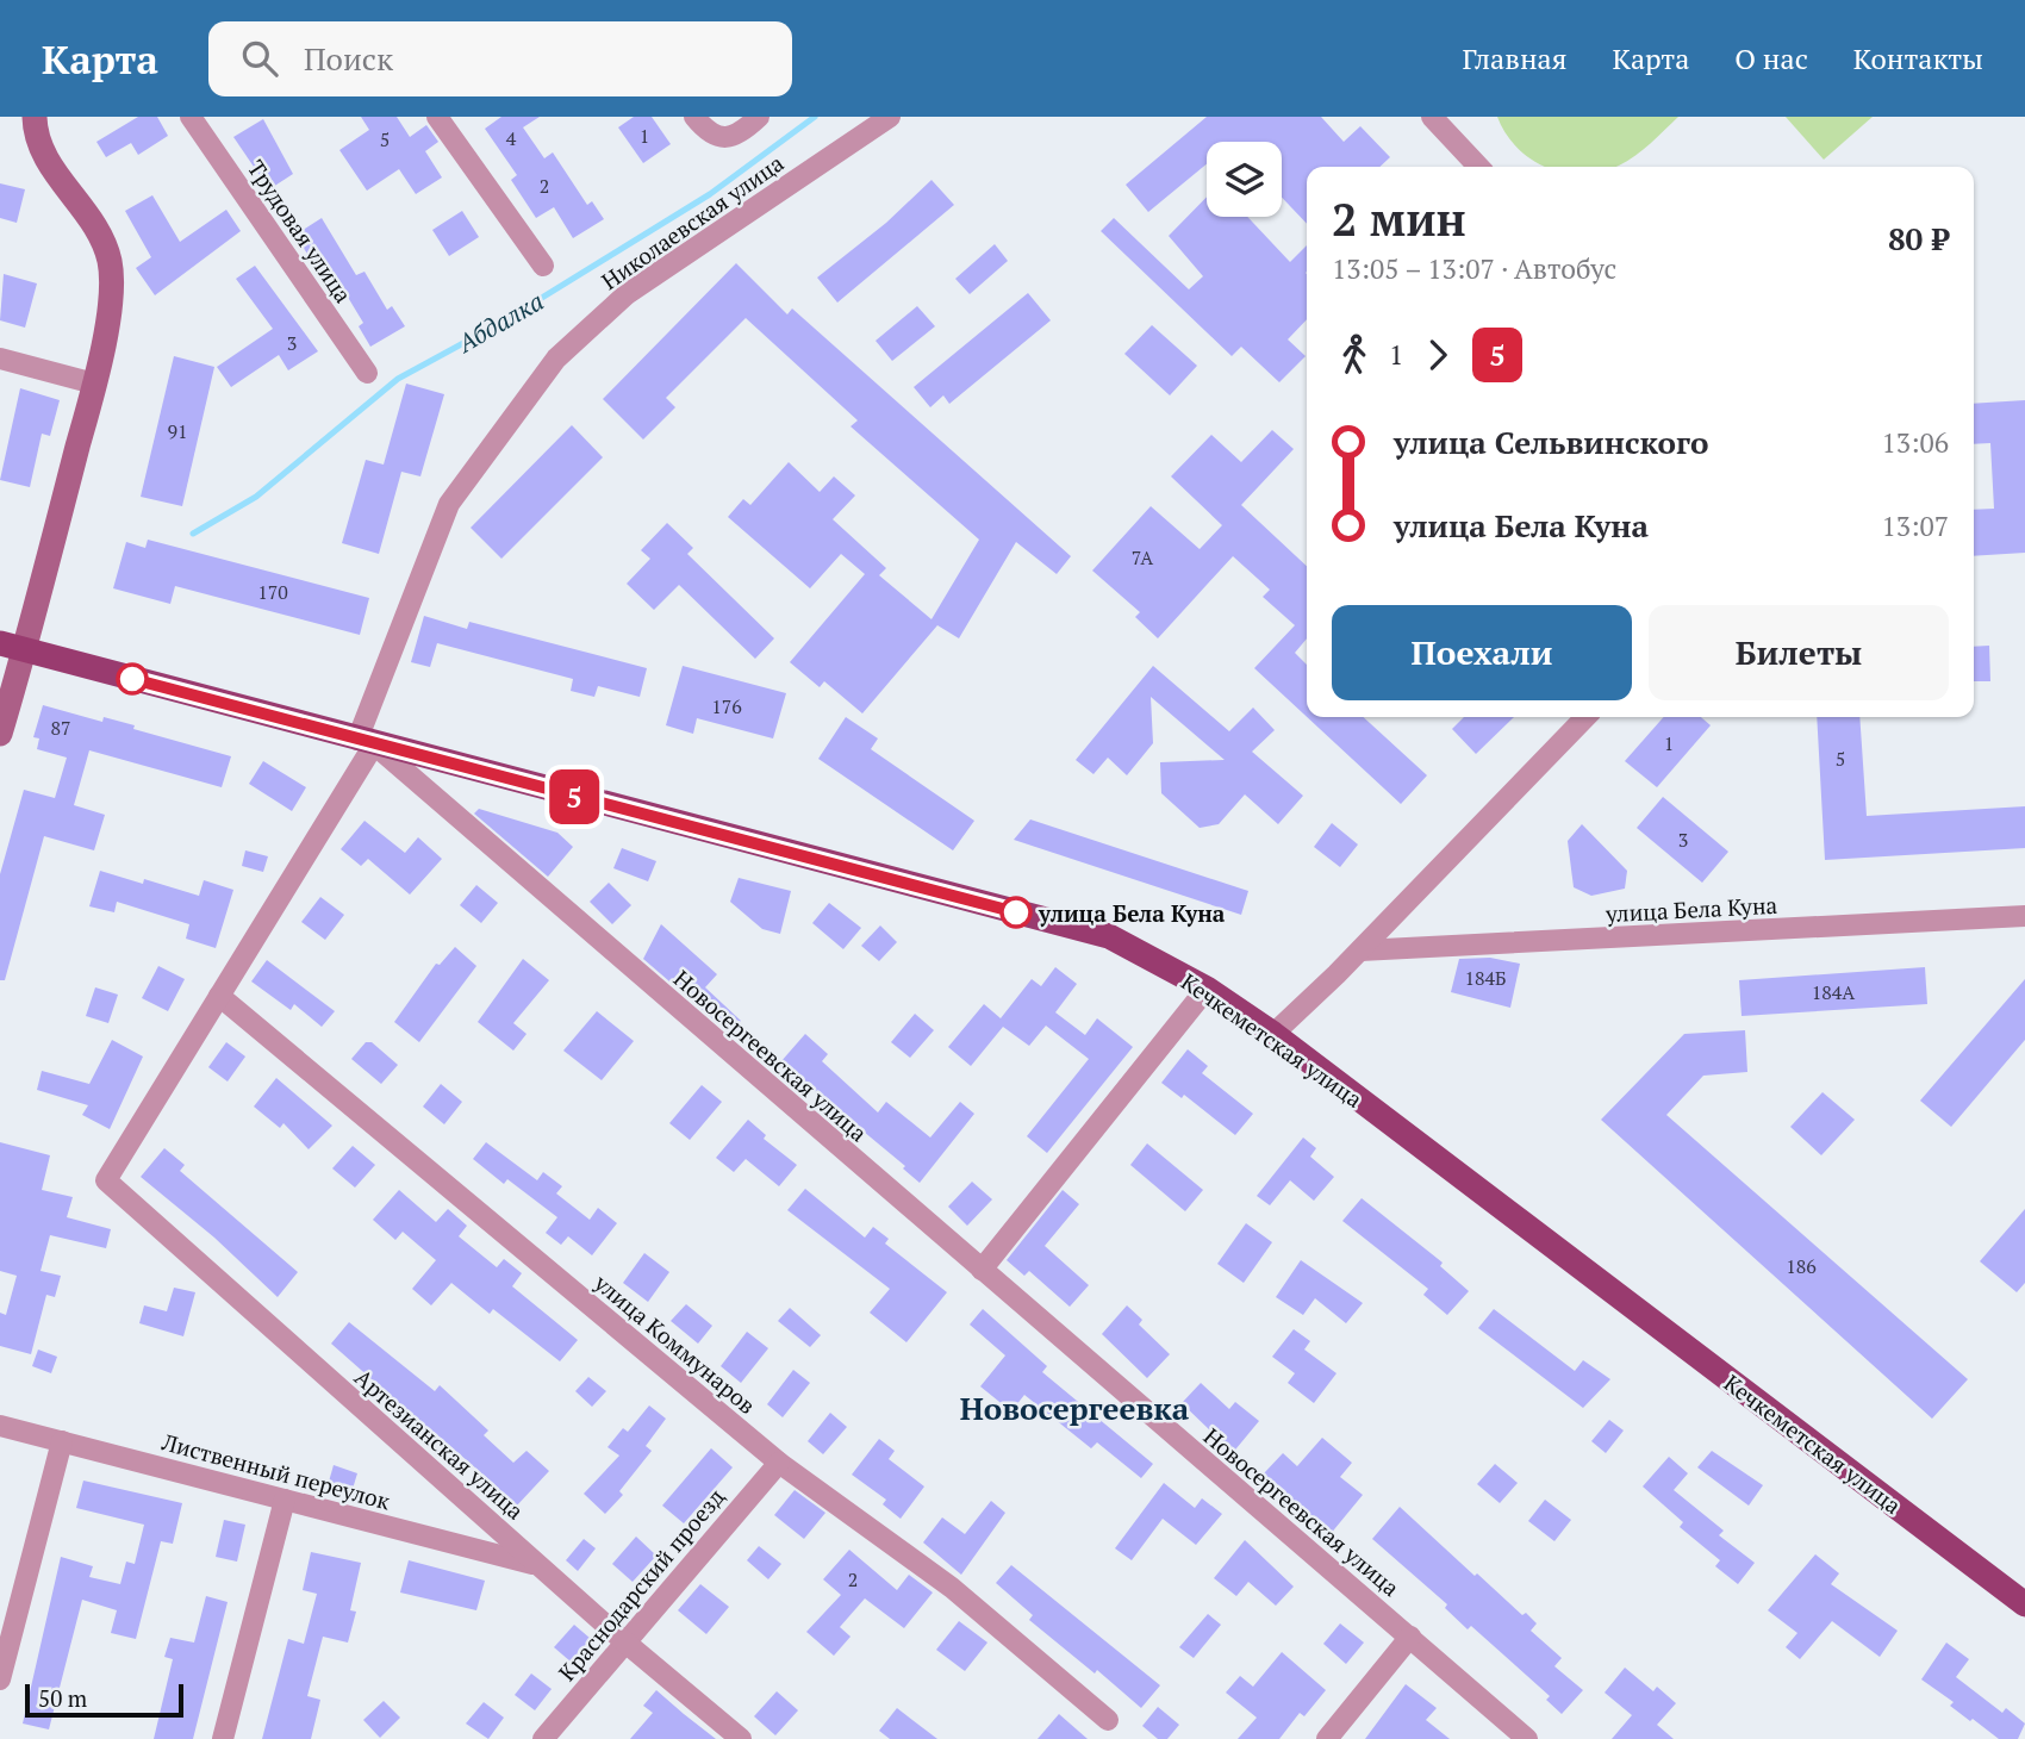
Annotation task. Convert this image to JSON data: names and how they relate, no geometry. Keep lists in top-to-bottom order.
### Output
{
  "streets": {
    "main road": ["Кечкеметская улица"],
    "street": [
      "Николаевская улица",
      "Трудовая улица",
      "улица Бела Куна",
      "Новосергеевская улица",
      "улица Коммунаров",
      "Артезианская улица",
      "Лиственный переулок",
      "Краснодарский проезд"
    ]
  },
  "crossings": [
    ["Николаевская улица", "Кечкеметская улица"],
    ["Николаевская улица", "Новосергеевская улица"],
    ["Кечкеметская улица", "Новосергеевская улица"],
    ["улица Коммунаров", "Артезианская улица"],
    ["улица Коммунаров", "Краснодарский проезд"],
    ["Артезианская улица", "Лиственный переулок"],
    ["Артезианская улица", "Краснодарский проезд"]
  ],
  "districts": ["Новосергеевка"],
  "water": ["Абдалка"],
  "places": ["улица Бела Куна"],
  "lines": ["bus line 5"],
  "house_numbers": [
    "1",
    "4",
    "5",
    "2",
    "3",
    "91",
    "7А",
    "170",
    "176",
    "87",
    "1",
    "5",
    "3",
    "184Б",
    "184А",
    "186",
    "2"
  ],
  "scale_bar": "50 m",
  "page": {
    "header": "Карта",
    "search": "Поиск",
    "nav": [
      "Главная",
      "Карта",
      "О нас",
      "Контакты"
    ],
    "on_map": "5",
    "heading": ["2 мин", "13:05 – 13:07 · Автобус", "80 ₽"],
    "legs": ["1", "5"],
    "list": [
      {
        "name": "улица Сельвинского",
        "value": "13:06"
      },
      {
        "name": "улица Бела Куна",
        "value": "13:07"
      }
    ],
    "buttons": ["Поехали", "Билеты"],
    "scale": "50 m"
  }
}
